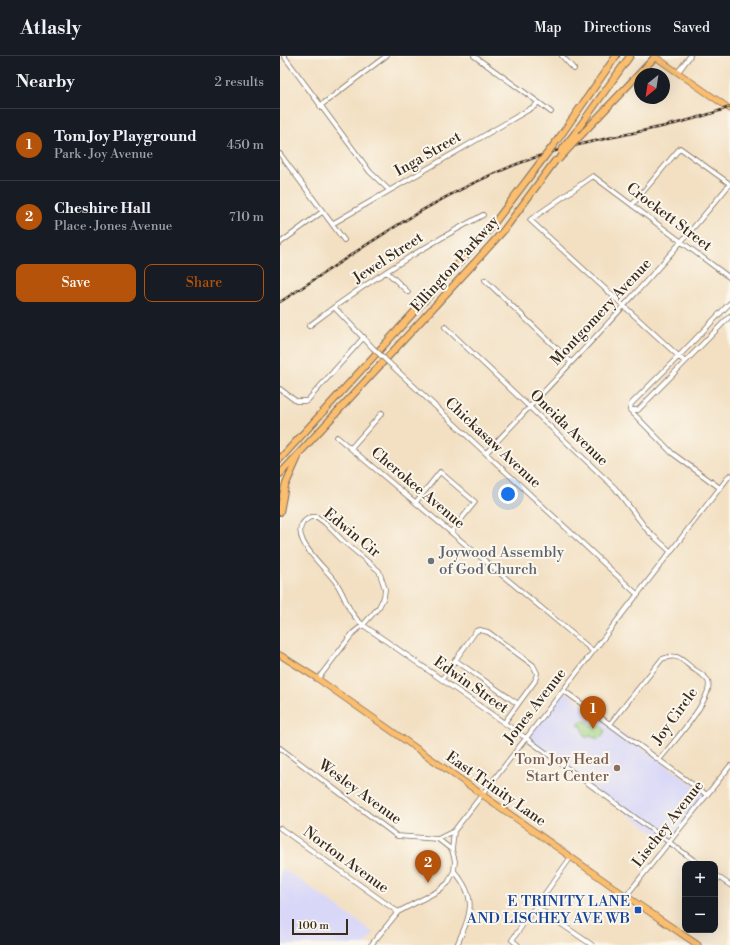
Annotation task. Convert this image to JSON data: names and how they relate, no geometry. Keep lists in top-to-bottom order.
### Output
{
  "streets": {
    "highway": ["Ellington Parkway"],
    "main road": ["East Trinity Lane"],
    "street": [
      "Inga Street",
      "Crockett Street",
      "Jewel Street",
      "Montgomery Avenue",
      "Oneida Avenue",
      "Chickasaw Avenue",
      "Cherokee Avenue",
      "Edwin Cir",
      "Edwin Street",
      "Jones Avenue",
      "Joy Circle",
      "Wesley Avenue",
      "Lischey Avenue",
      "Norton Avenue"
    ]
  },
  "crossings": [
    ["Crockett Street", "Montgomery Avenue"],
    ["Jewel Street", "Chickasaw Avenue"],
    ["Montgomery Avenue", "Oneida Avenue"],
    ["Montgomery Avenue", "Chickasaw Avenue"],
    ["Oneida Avenue", "Jones Avenue"],
    ["Chickasaw Avenue", "Jones Avenue"],
    ["Cherokee Avenue", "Jones Avenue"],
    ["Edwin Cir", "Edwin Street"],
    ["Edwin Street", "Jones Avenue"],
    ["Edwin Street", "Lischey Avenue"],
    ["Jones Avenue", "East Trinity Lane"],
    ["East Trinity Lane", "Lischey Avenue"]
  ],
  "places": {
    "other": ["Joywood Assembly of God Church", "Tom Joy Head Start Center"],
    "transit": ["E TRINITY LANE AND LISCHEY AVE WB"]
  },
  "scale_bar": "100 m",
  "north": "bottom left",
  "page": {
    "header": "Atlasly",
    "nav": ["Map", "Directions", "Saved"],
    "heading": ["Nearby", "2 results"],
    "list": [
      {
        "mark": "1",
        "name": "Tom Joy Playground",
        "note": "Park · Joy Avenue",
        "value": "450 m"
      },
      {
        "mark": "2",
        "name": "Cheshire Hall",
        "note": "Place · Jones Avenue",
        "value": "710 m"
      }
    ],
    "buttons": ["Save", "Share"],
    "pins": ["1", "2"],
    "map_buttons": ["+", "−"],
    "scale": "100 m"
  }
}
